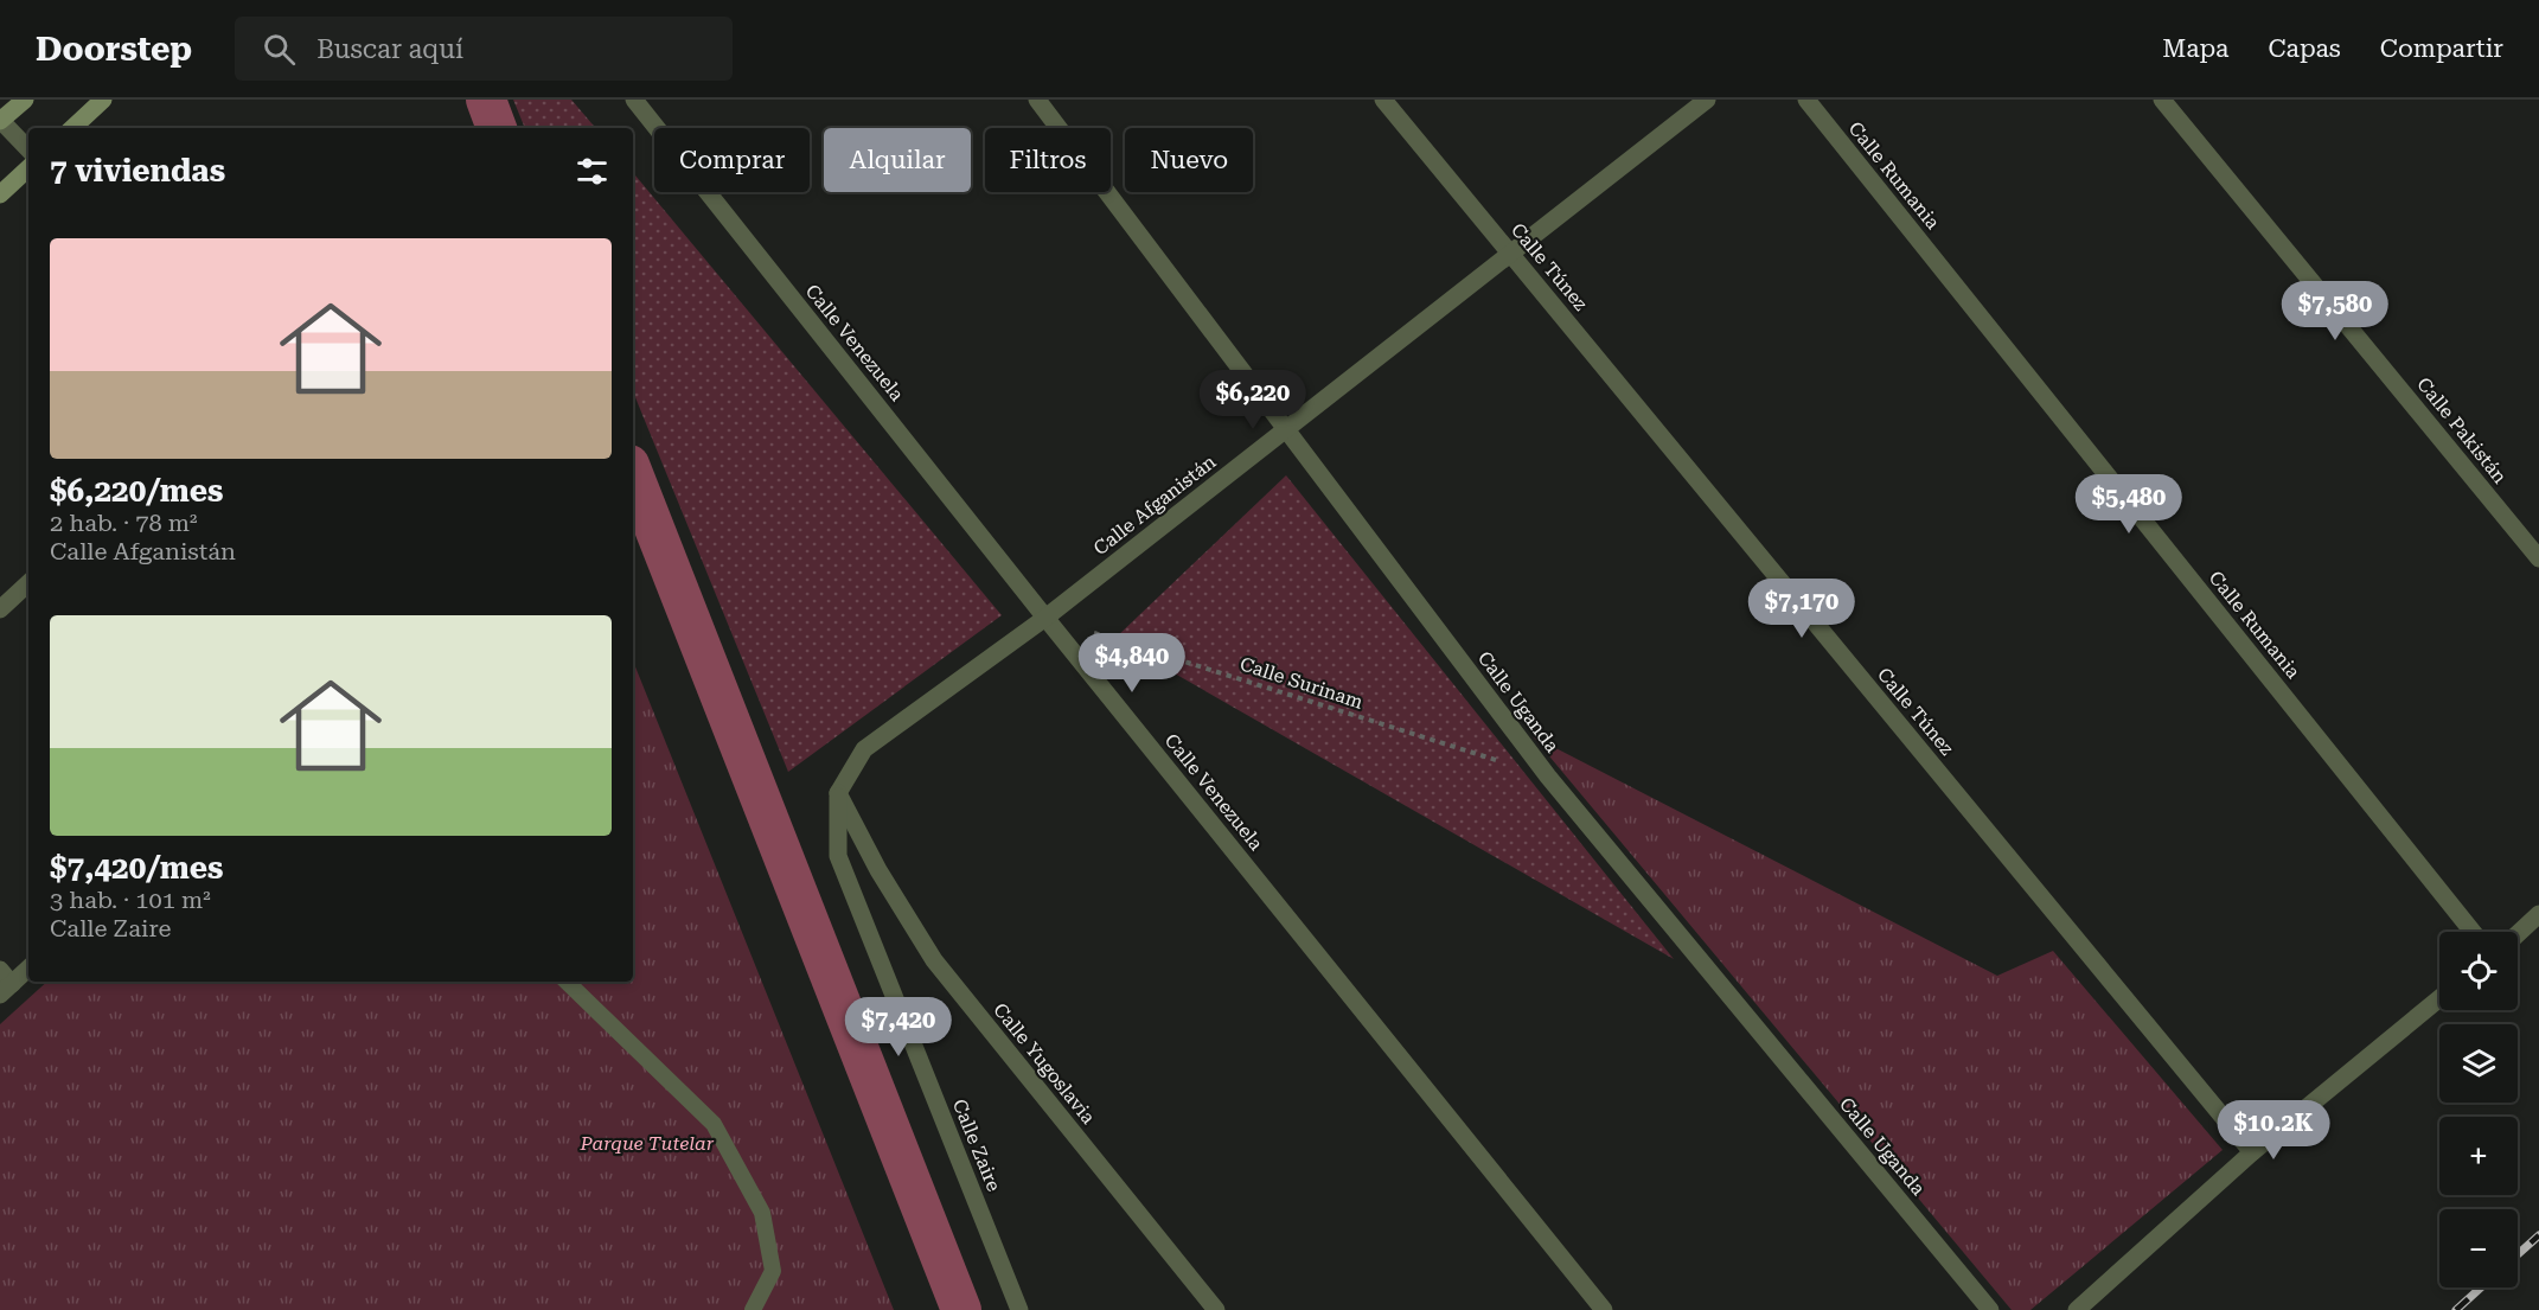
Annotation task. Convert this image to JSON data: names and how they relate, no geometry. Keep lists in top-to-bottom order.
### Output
{
  "streets": {
    "street": [
      "Calle Rumania",
      "Calle Túnez",
      "Calle Venezuela",
      "Calle Pakistán",
      "Calle Afganistán",
      "Calle Uganda",
      "Calle Yugoslavia",
      "Calle Zaire"
    ],
    "path": ["Calle Surinam"]
  },
  "crossings": [
    ["Calle Túnez", "Calle Afganistán"],
    ["Calle Venezuela", "Calle Afganistán"],
    ["Calle Afganistán", "Calle Uganda"],
    ["Calle Afganistán", "Calle Yugoslavia"],
    ["Calle Afganistán", "Calle Zaire"],
    ["Calle Surinam", "Calle Uganda"],
    ["Calle Yugoslavia", "Calle Zaire"]
  ],
  "parks": ["Parque Tutelar"],
  "page": {
    "header": "Doorstep",
    "search": "Buscar aquí",
    "nav": ["Mapa", "Capas", "Compartir"],
    "chip": [
      "Comprar",
      "Alquilar",
      "Filtros",
      "Nuevo"
    ],
    "heading": "7 viviendas",
    "list": [
      {
        "name": "$6,220/mes",
        "note": "2 hab. · 78 m² · Calle Afganistán"
      },
      {
        "name": "$7,420/mes",
        "note": "3 hab. · 101 m² · Calle Zaire"
      }
    ],
    "price": [
      "$7,580",
      "$6,220",
      "$5,480",
      "$7,170",
      "$4,840",
      "$7,420",
      "$10.2K"
    ],
    "map_buttons": ["+", "−"]
  }
}
